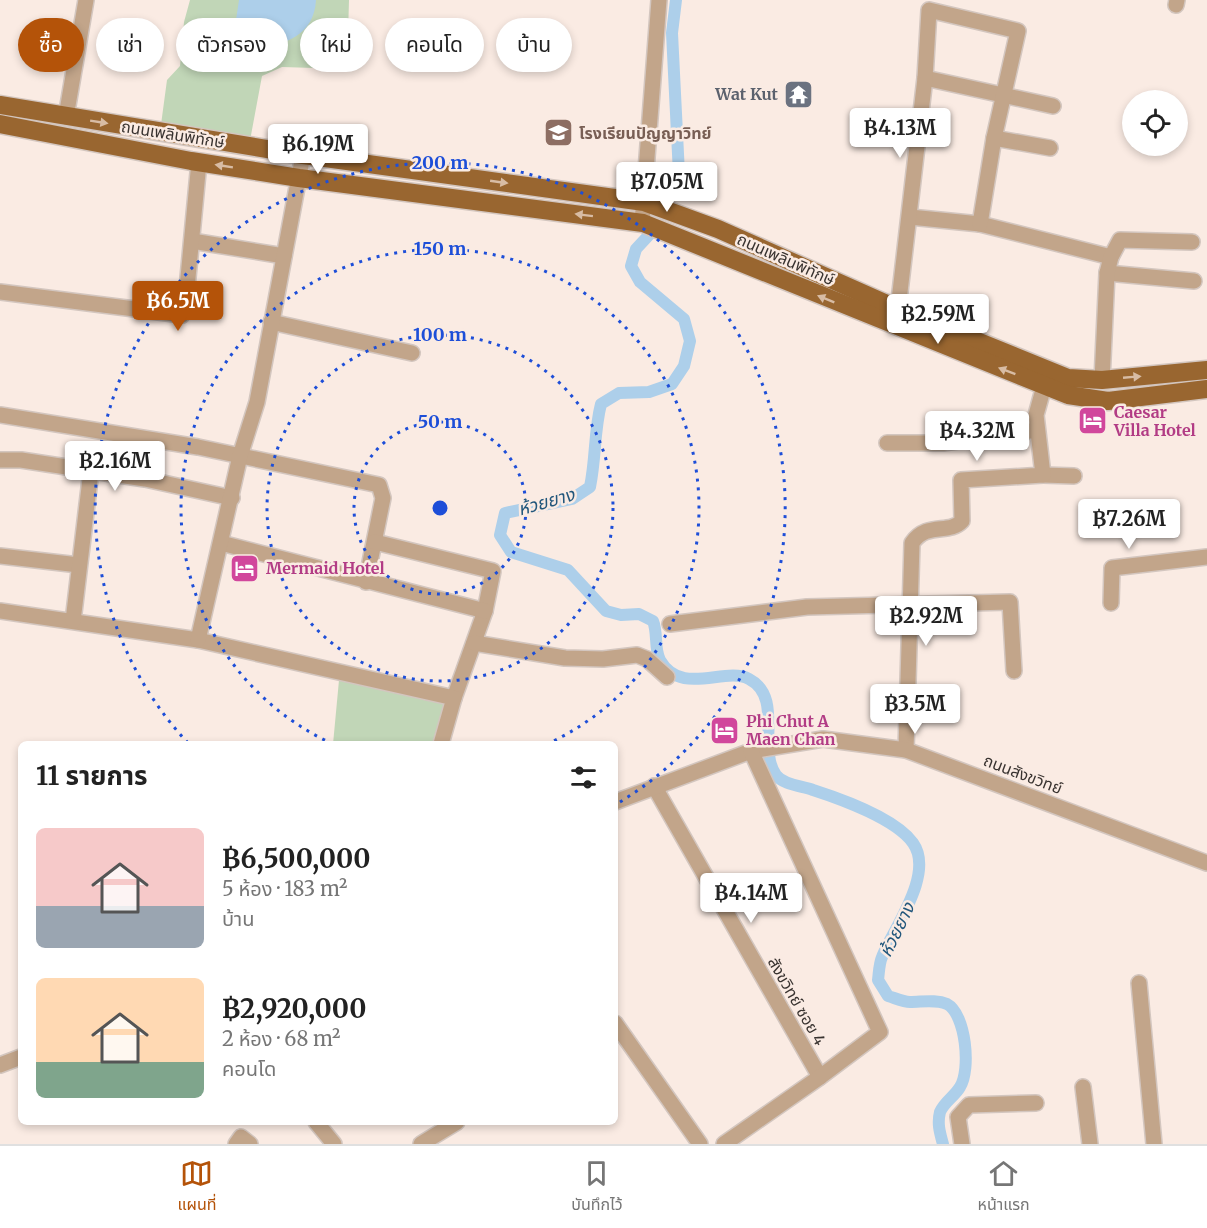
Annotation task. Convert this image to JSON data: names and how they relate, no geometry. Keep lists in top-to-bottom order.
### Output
{
  "streets": {
    "main road": ["ถนนเพลินพิทักษ์"],
    "street": ["ถนนสังขวิทย์", "สังขวิทย์ ซอย 4"]
  },
  "crossings": [
    ["ถนนสังขวิทย์", "สังขวิทย์ ซอย 4"]
  ],
  "water": ["ห้วยยาง"],
  "places": {
    "temple": ["Wat Kut"],
    "school or university": ["โรงเรียนปัญญาวิทย์"],
    "hotel": ["Caesar Villa Hotel", "Mermaid Hotel", "Phi Chut A Maen Chan"]
  },
  "page": {
    "chip": [
      "ซื้อ",
      "เช่า",
      "ตัวกรอง",
      "ใหม่",
      "คอนโด",
      "บ้าน"
    ],
    "price": [
      "฿4.13M",
      "฿6.19M",
      "฿7.05M",
      "฿6.5M",
      "฿2.59M",
      "฿4.32M",
      "฿2.16M",
      "฿7.26M",
      "฿2.92M",
      "฿3.5M",
      "฿4.14M"
    ],
    "heading": "11 รายการ",
    "list": [
      {
        "name": "฿6,500,000",
        "note": "5 ห้อง · 183 m² · บ้าน"
      },
      {
        "name": "฿2,920,000",
        "note": "2 ห้อง · 68 m² · คอนโด"
      }
    ],
    "tabs": ["แผนที่", "บันทึกไว้", "หน้าแรก"]
  },
  "rings": [
    "200 m",
    "150 m",
    "100 m",
    "50 m"
  ]
}
